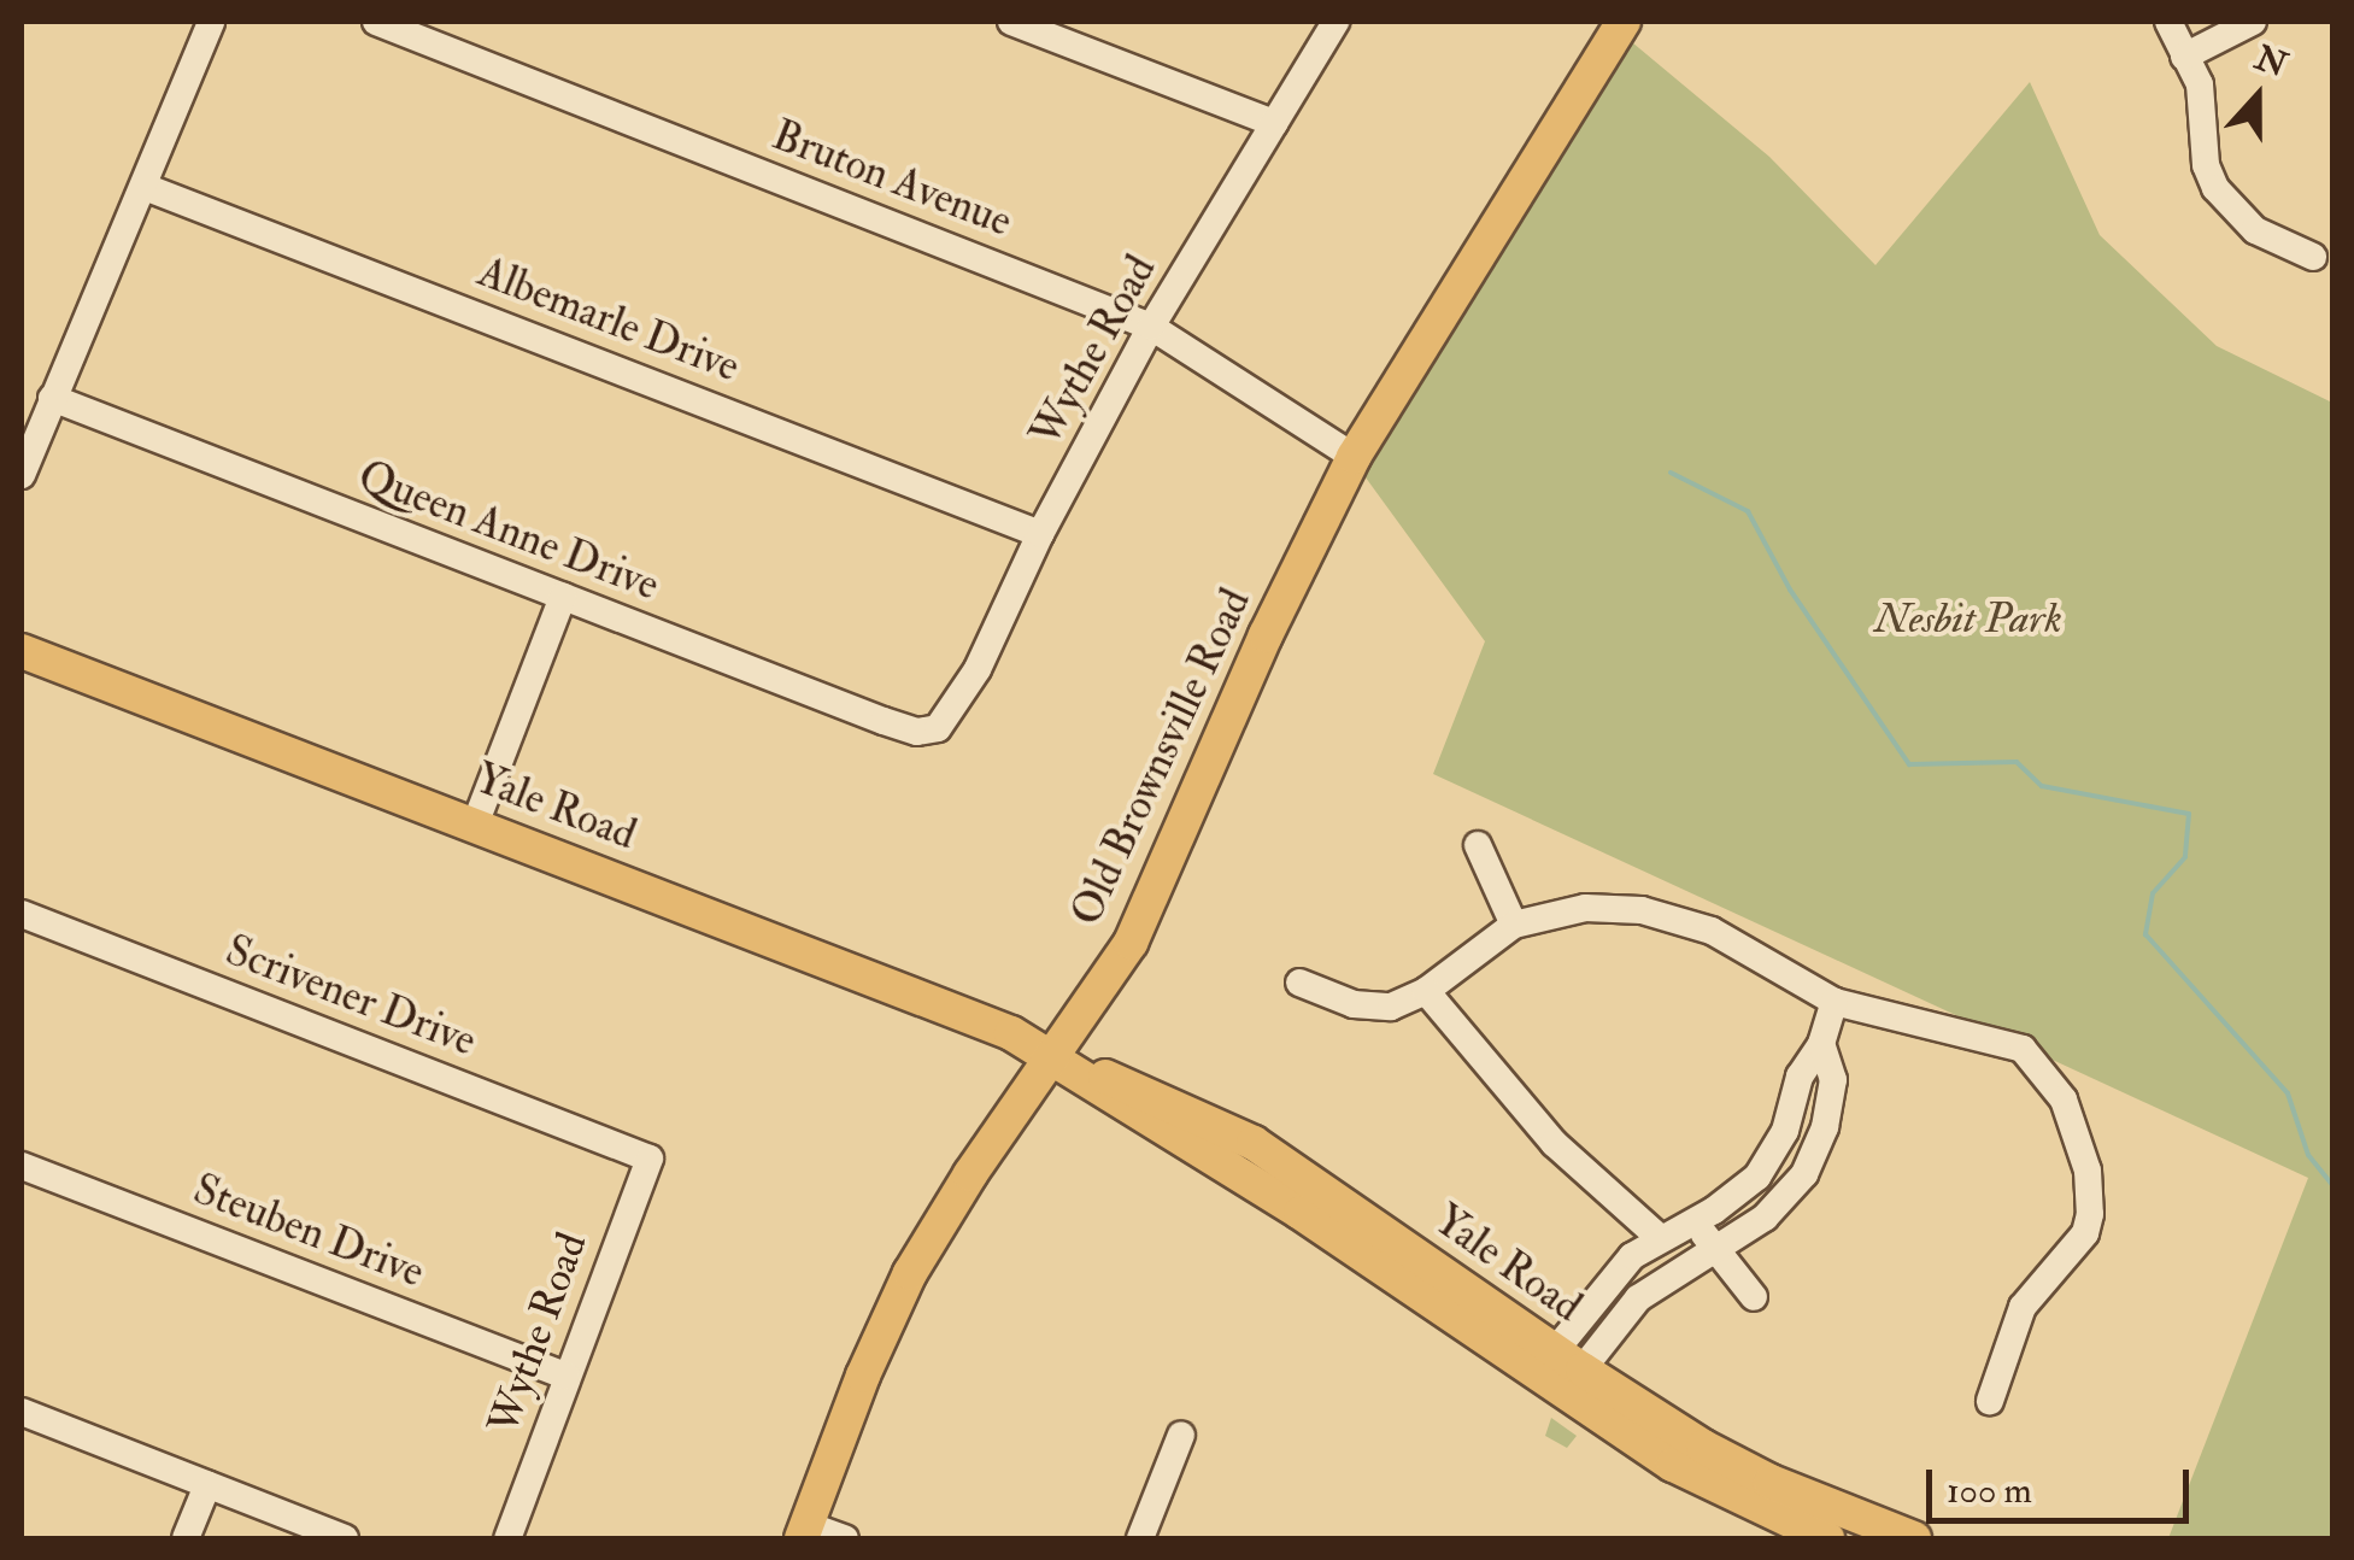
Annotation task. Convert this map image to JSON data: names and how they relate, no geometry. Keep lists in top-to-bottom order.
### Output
{
  "streets": {
    "main road": ["Old Brownsville Road", "Yale Road"],
    "street": [
      "Bruton Avenue",
      "Albemarle Drive",
      "Wythe Road",
      "Queen Anne Drive",
      "Scrivener Drive",
      "Steuben Drive"
    ]
  },
  "crossings": [
    ["Bruton Avenue", "Wythe Road"],
    ["Bruton Avenue", "Old Brownsville Road"],
    ["Albemarle Drive", "Wythe Road"],
    ["Wythe Road", "Queen Anne Drive"],
    ["Wythe Road", "Scrivener Drive"],
    ["Wythe Road", "Steuben Drive"],
    ["Old Brownsville Road", "Yale Road"]
  ],
  "parks": ["Nesbit Park"],
  "scale_bar": "100 m",
  "north": "top"
}
